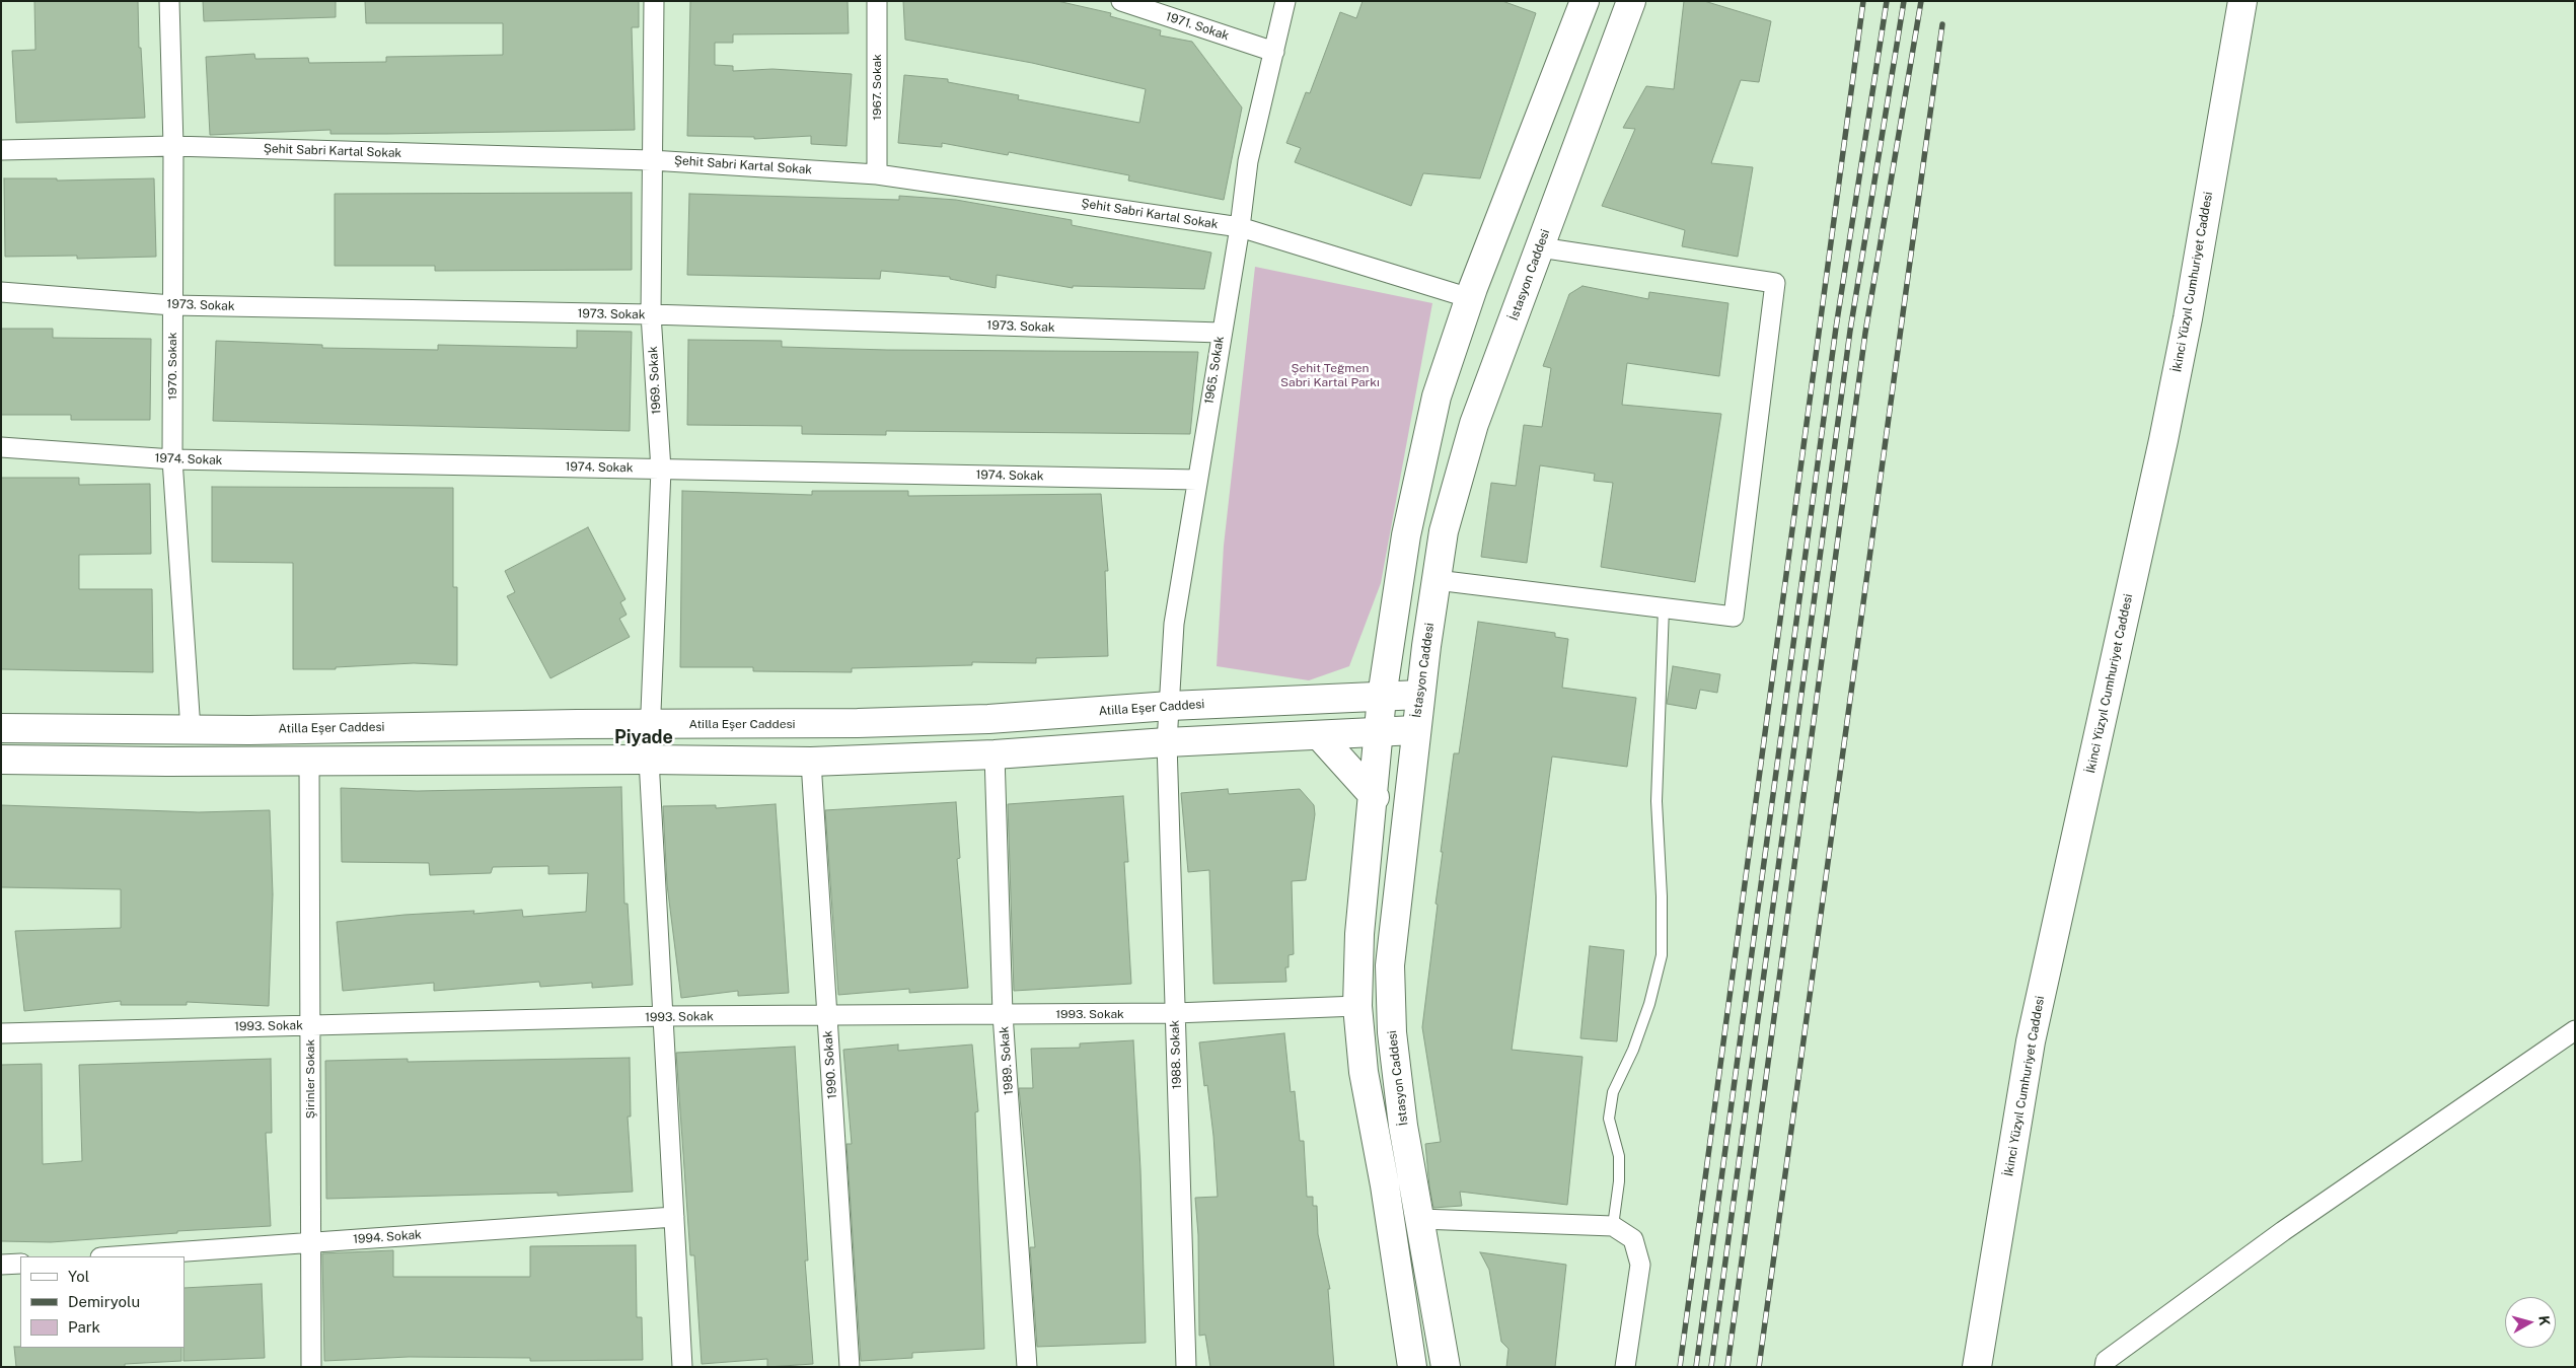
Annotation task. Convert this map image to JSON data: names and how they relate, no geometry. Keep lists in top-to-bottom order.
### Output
{
  "streets": {
    "main road": ["İstasyon Caddesi", "İkinci Yüzyıl Cumhuriyet Caddesi", "Atilla Eşer Caddesi"],
    "street": [
      "1971. Sokak",
      "1967. Sokak",
      "Şehit Sabri Kartal Sokak",
      "1973. Sokak",
      "1970. Sokak",
      "1965. Sokak",
      "1969. Sokak",
      "1974. Sokak",
      "1993. Sokak",
      "1988. Sokak",
      "1989. Sokak",
      "1990. Sokak",
      "Şirinler Sokak",
      "1994. Sokak"
    ]
  },
  "crossings": [
    ["1971. Sokak", "1965. Sokak"],
    ["1967. Sokak", "Şehit Sabri Kartal Sokak"],
    ["Şehit Sabri Kartal Sokak", "1970. Sokak"],
    ["Şehit Sabri Kartal Sokak", "1965. Sokak"],
    ["Şehit Sabri Kartal Sokak", "1969. Sokak"],
    ["İstasyon Caddesi", "Atilla Eşer Caddesi"],
    ["1973. Sokak", "1970. Sokak"],
    ["1973. Sokak", "1965. Sokak"],
    ["1973. Sokak", "1969. Sokak"],
    ["1970. Sokak", "1974. Sokak"],
    ["1970. Sokak", "Atilla Eşer Caddesi"],
    ["1965. Sokak", "1974. Sokak"],
    ["1965. Sokak", "Atilla Eşer Caddesi"],
    ["1965. Sokak", "1988. Sokak"],
    ["1969. Sokak", "1974. Sokak"],
    ["1969. Sokak", "Atilla Eşer Caddesi"],
    ["1969. Sokak", "1993. Sokak"],
    ["1969. Sokak", "1994. Sokak"],
    ["1993. Sokak", "1988. Sokak"],
    ["1993. Sokak", "1989. Sokak"],
    ["1993. Sokak", "1990. Sokak"],
    ["1993. Sokak", "Şirinler Sokak"],
    ["Şirinler Sokak", "1994. Sokak"]
  ],
  "districts": ["Piyade"],
  "parks": ["Şehit Teğmen Sabri Kartal Parkı"],
  "legend": ["Yol", "Demiryolu", "Park"],
  "north": "right"
}
